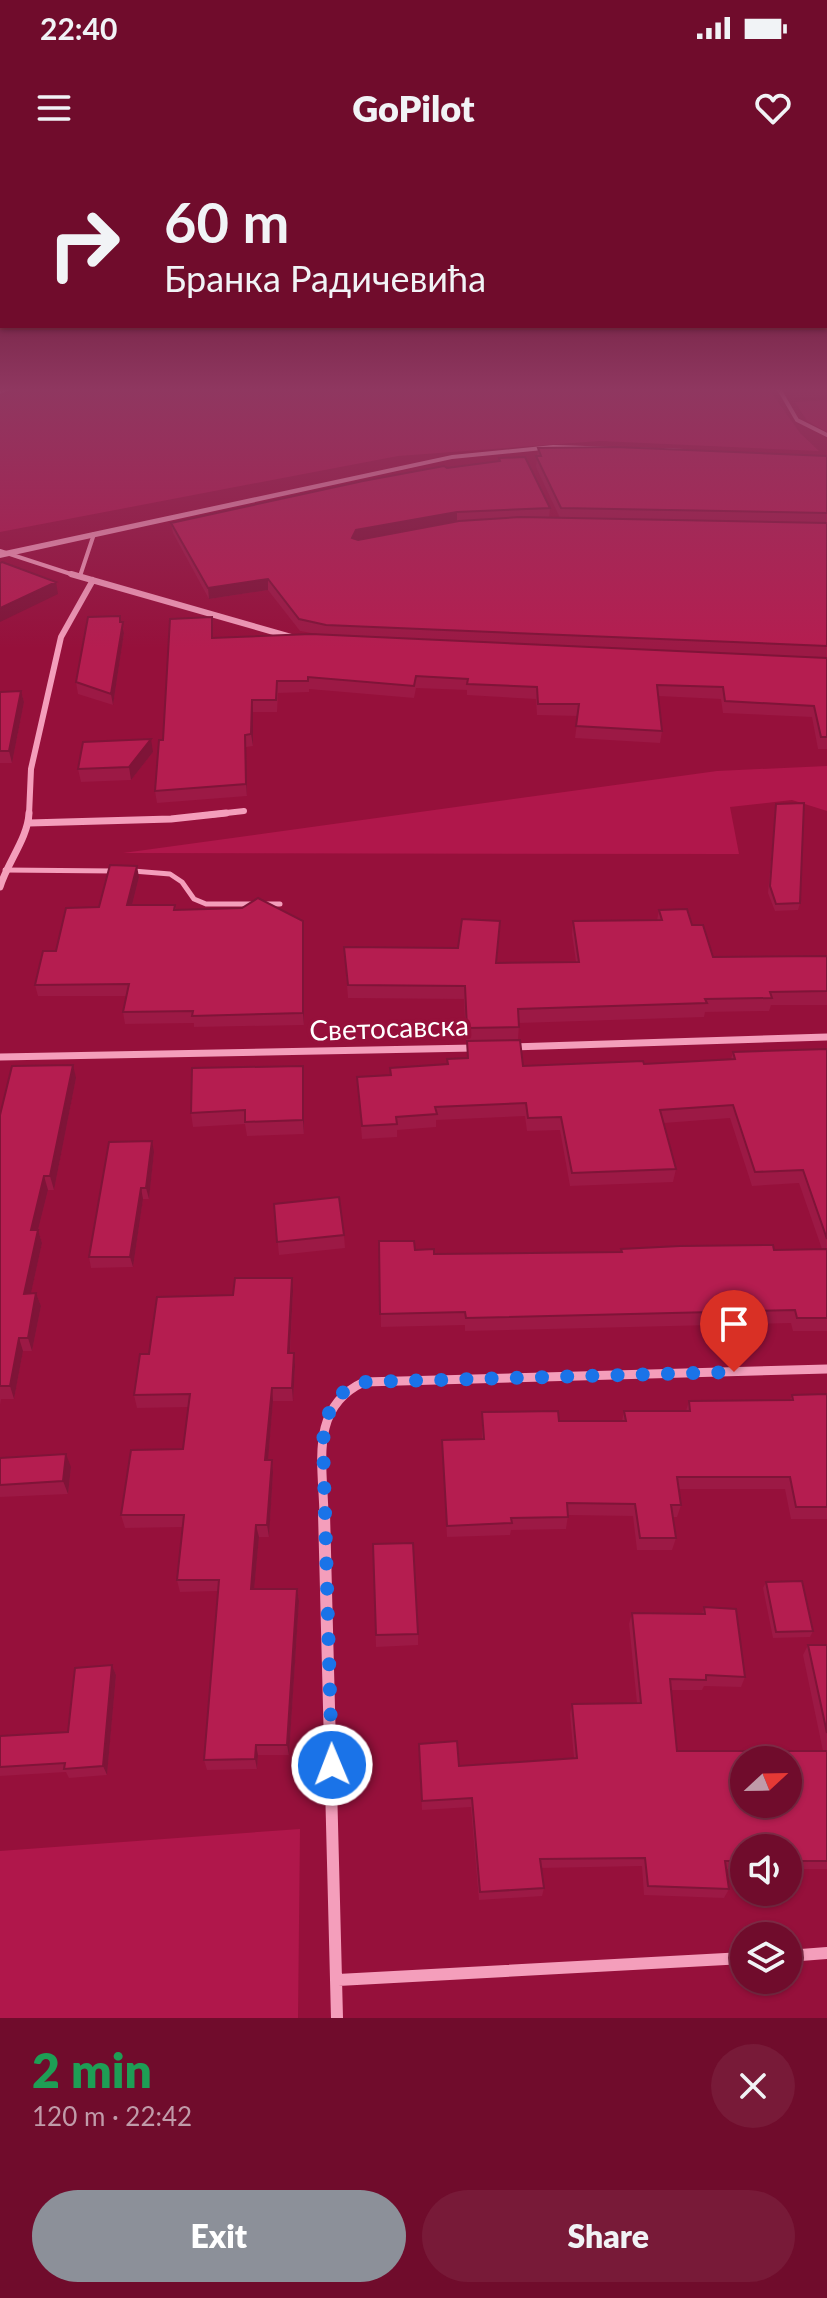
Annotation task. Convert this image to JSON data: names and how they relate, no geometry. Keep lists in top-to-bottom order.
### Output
{
  "streets": {
    "street": ["Светосавска"]
  },
  "north": "right",
  "page": {
    "status": "22:40",
    "header": "GoPilot",
    "turn": ["60 m", "Бранка Радичевића"],
    "heading": ["2 min", "120 m · 22:42"],
    "buttons": ["Exit", "Share"]
  }
}
